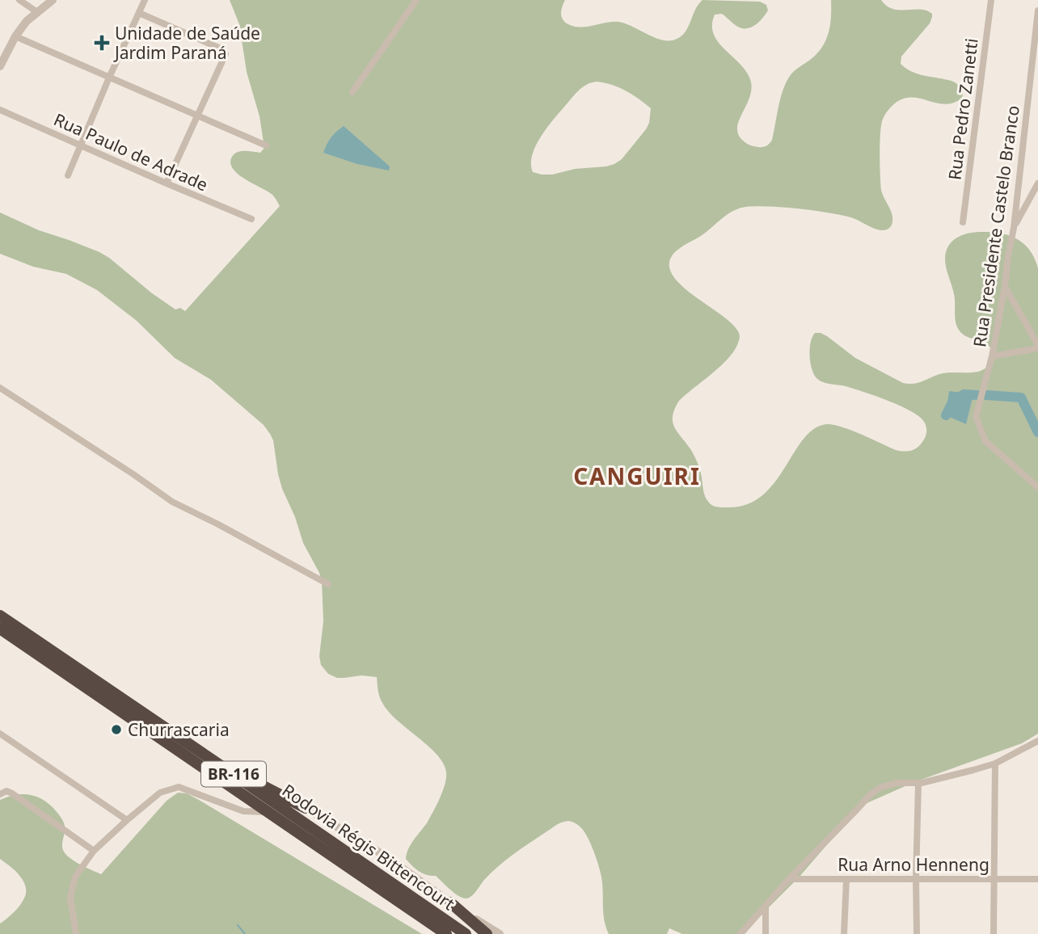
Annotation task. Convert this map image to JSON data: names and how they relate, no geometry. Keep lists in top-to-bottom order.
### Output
{
  "streets": {
    "highway": ["BR-116", "Rodovia Régis Bittencourt"],
    "street": [
      "Rua Pedro Zanetti",
      "Rua Paulo de Adrade",
      "Rua Presidente Castelo Branco",
      "Rua Arno Henneng"
    ]
  },
  "districts": ["CANGUIRI"],
  "places": {
    "health": ["Unidade de Saúde Jardim Paraná"],
    "other": ["Churrascaria"]
  }
}
